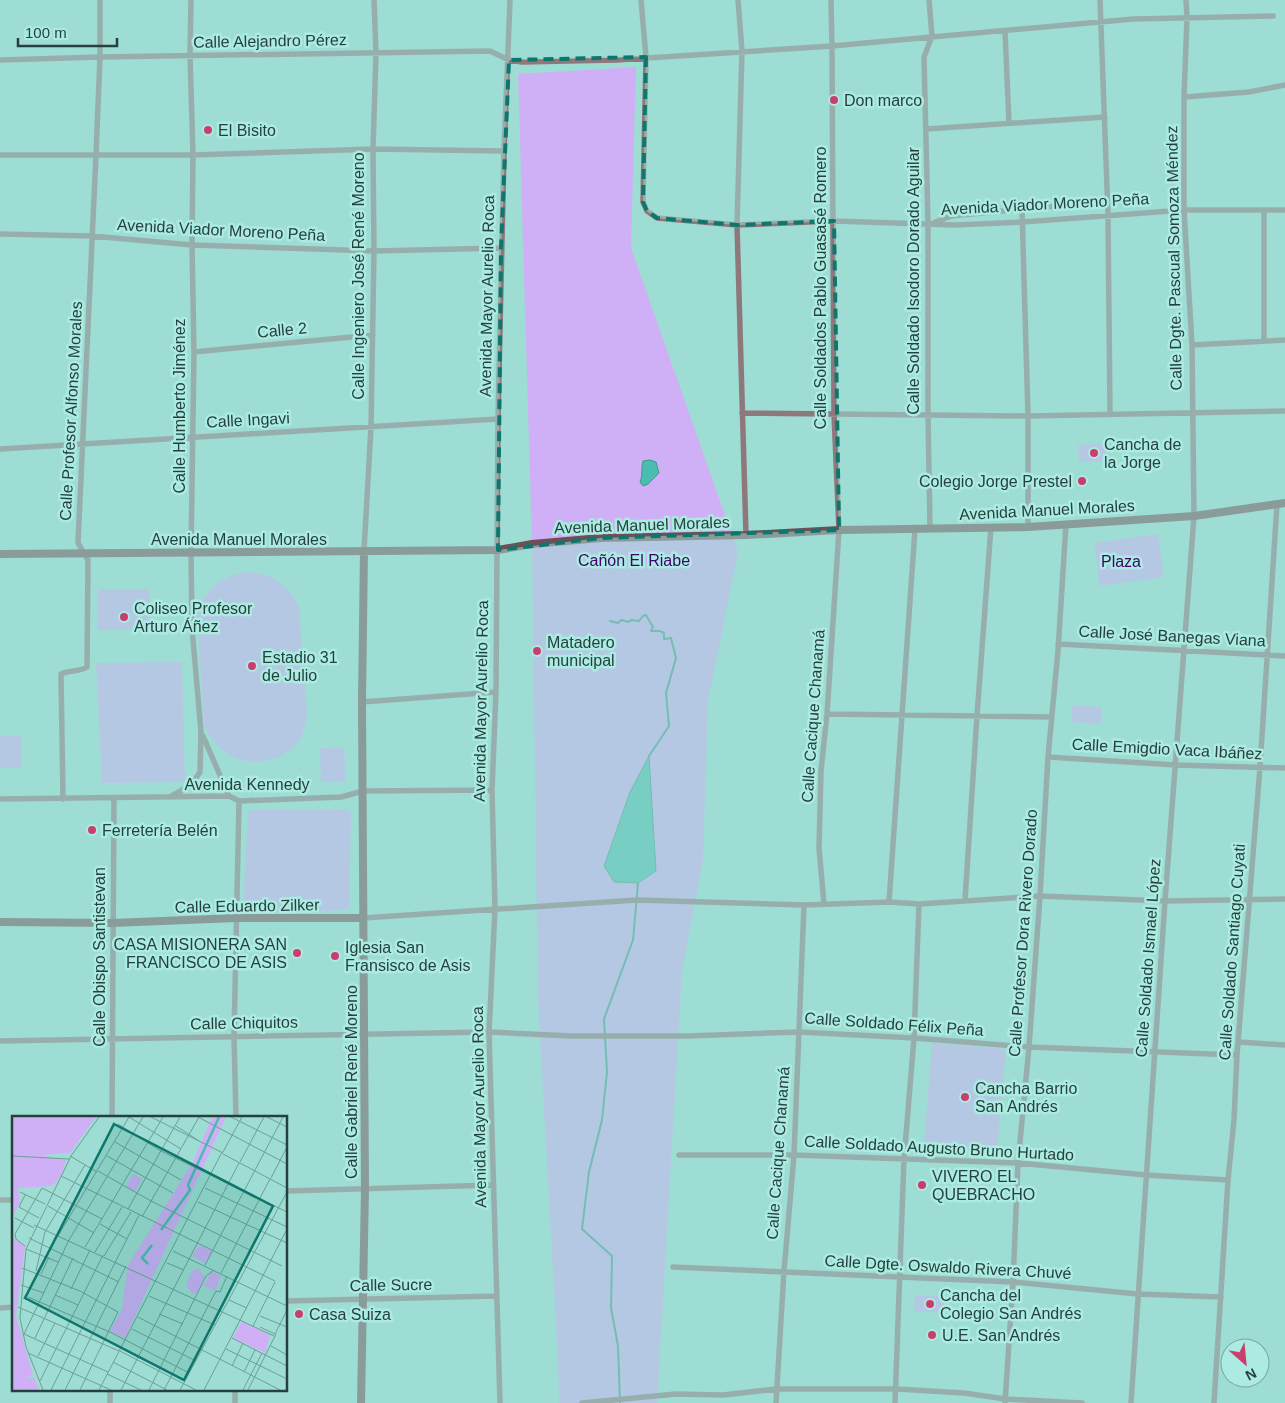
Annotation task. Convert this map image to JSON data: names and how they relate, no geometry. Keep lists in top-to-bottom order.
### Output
{
  "streets": {
    "street": [
      "Calle Alejandro Pérez",
      "Avenida Viador Moreno Peña",
      "Calle Dgte. Pascual Somoza Méndez",
      "Calle Ingeniero José René Moreno",
      "Calle Soldado Isodoro Dorado Aguilar",
      "Calle Soldados Pablo Guasasé Romero",
      "Avenida Mayor Aurelio Roca",
      "Calle 2",
      "Calle Humberto Jiménez",
      "Calle Profesor Alfonso Morales",
      "Calle Ingavi",
      "Avenida Manuel Morales",
      "Calle José Banegas Viana",
      "Calle Cacique Chanamá",
      "Calle Emigdio Vaca Ibáñez",
      "Avenida Kennedy",
      "Calle Eduardo Zilker",
      "Calle Profesor Dora Rivero Dorado",
      "Calle Soldado Santiago Cuyati",
      "Calle Obispo Santistevan",
      "Calle Soldado Ismael López",
      "Calle Chiquitos",
      "Calle Soldado Félix Peña",
      "Calle Gabriel René Moreno",
      "Calle Soldado Augusto Bruno Hurtado",
      "Calle Dgte. Oswaldo Rivera Chuvé",
      "Calle Sucre"
    ]
  },
  "crossings": [
    ["Calle Alejandro Pérez", "Calle Dgte. Pascual Somoza Méndez"],
    ["Calle Alejandro Pérez", "Calle Ingeniero José René Moreno"],
    ["Calle Alejandro Pérez", "Calle Soldado Isodoro Dorado Aguilar"],
    ["Calle Alejandro Pérez", "Calle Soldados Pablo Guasasé Romero"],
    ["Calle Alejandro Pérez", "Avenida Mayor Aurelio Roca"],
    ["Calle Alejandro Pérez", "Calle Humberto Jiménez"],
    ["Calle Alejandro Pérez", "Calle Profesor Alfonso Morales"],
    ["Avenida Viador Moreno Peña", "Calle Dgte. Pascual Somoza Méndez"],
    ["Avenida Viador Moreno Peña", "Calle Ingeniero José René Moreno"],
    ["Avenida Viador Moreno Peña", "Calle Soldado Isodoro Dorado Aguilar"],
    ["Avenida Viador Moreno Peña", "Avenida Mayor Aurelio Roca"],
    ["Avenida Viador Moreno Peña", "Calle Humberto Jiménez"],
    ["Avenida Viador Moreno Peña", "Calle Profesor Alfonso Morales"],
    ["Calle Dgte. Pascual Somoza Méndez", "Avenida Manuel Morales"],
    ["Calle Dgte. Pascual Somoza Méndez", "Calle Soldado Ismael López"],
    ["Calle Ingeniero José René Moreno", "Calle 2"],
    ["Calle Ingeniero José René Moreno", "Calle Ingavi"],
    ["Calle Ingeniero José René Moreno", "Avenida Manuel Morales"],
    ["Calle Ingeniero José René Moreno", "Calle Gabriel René Moreno"],
    ["Calle Soldado Isodoro Dorado Aguilar", "Avenida Manuel Morales"],
    ["Calle Soldados Pablo Guasasé Romero", "Avenida Manuel Morales"],
    ["Calle Soldados Pablo Guasasé Romero", "Calle Cacique Chanamá"],
    ["Avenida Mayor Aurelio Roca", "Calle Ingavi"],
    ["Avenida Mayor Aurelio Roca", "Avenida Manuel Morales"],
    ["Avenida Mayor Aurelio Roca", "Avenida Kennedy"],
    ["Avenida Mayor Aurelio Roca", "Calle Eduardo Zilker"],
    ["Avenida Mayor Aurelio Roca", "Calle Chiquitos"],
    ["Avenida Mayor Aurelio Roca", "Calle Sucre"],
    ["Calle 2", "Calle Humberto Jiménez"],
    ["Calle Humberto Jiménez", "Calle Ingavi"],
    ["Calle Humberto Jiménez", "Avenida Manuel Morales"],
    ["Calle Humberto Jiménez", "Avenida Kennedy"],
    ["Calle Profesor Alfonso Morales", "Calle Ingavi"],
    ["Calle Profesor Alfonso Morales", "Avenida Manuel Morales"],
    ["Calle Profesor Alfonso Morales", "Avenida Kennedy"],
    ["Avenida Manuel Morales", "Calle Cacique Chanamá"],
    ["Avenida Manuel Morales", "Calle Profesor Dora Rivero Dorado"],
    ["Avenida Manuel Morales", "Calle Soldado Santiago Cuyati"],
    ["Avenida Manuel Morales", "Calle Soldado Ismael López"],
    ["Avenida Manuel Morales", "Calle Gabriel René Moreno"],
    ["Calle José Banegas Viana", "Calle Profesor Dora Rivero Dorado"],
    ["Calle José Banegas Viana", "Calle Soldado Santiago Cuyati"],
    ["Calle José Banegas Viana", "Calle Soldado Ismael López"],
    ["Calle Cacique Chanamá", "Calle Eduardo Zilker"],
    ["Calle Cacique Chanamá", "Calle Soldado Félix Peña"],
    ["Calle Cacique Chanamá", "Calle Soldado Augusto Bruno Hurtado"],
    ["Calle Cacique Chanamá", "Calle Dgte. Oswaldo Rivera Chuvé"],
    ["Calle Emigdio Vaca Ibáñez", "Calle Profesor Dora Rivero Dorado"],
    ["Calle Emigdio Vaca Ibáñez", "Calle Soldado Santiago Cuyati"],
    ["Calle Emigdio Vaca Ibáñez", "Calle Soldado Ismael López"],
    ["Avenida Kennedy", "Calle Obispo Santistevan"],
    ["Avenida Kennedy", "Calle Gabriel René Moreno"],
    ["Calle Eduardo Zilker", "Calle Profesor Dora Rivero Dorado"],
    ["Calle Eduardo Zilker", "Calle Soldado Santiago Cuyati"],
    ["Calle Eduardo Zilker", "Calle Obispo Santistevan"],
    ["Calle Eduardo Zilker", "Calle Soldado Ismael López"],
    ["Calle Eduardo Zilker", "Calle Gabriel René Moreno"],
    ["Calle Profesor Dora Rivero Dorado", "Calle Soldado Félix Peña"],
    ["Calle Profesor Dora Rivero Dorado", "Calle Soldado Augusto Bruno Hurtado"],
    ["Calle Profesor Dora Rivero Dorado", "Calle Dgte. Oswaldo Rivera Chuvé"],
    ["Calle Soldado Santiago Cuyati", "Calle Soldado Félix Peña"],
    ["Calle Soldado Santiago Cuyati", "Calle Soldado Augusto Bruno Hurtado"],
    ["Calle Soldado Santiago Cuyati", "Calle Dgte. Oswaldo Rivera Chuvé"],
    ["Calle Obispo Santistevan", "Calle Chiquitos"],
    ["Calle Soldado Ismael López", "Calle Soldado Félix Peña"],
    ["Calle Soldado Ismael López", "Calle Soldado Augusto Bruno Hurtado"],
    ["Calle Soldado Ismael López", "Calle Dgte. Oswaldo Rivera Chuvé"],
    ["Calle Chiquitos", "Calle Soldado Félix Peña"],
    ["Calle Chiquitos", "Calle Gabriel René Moreno"],
    ["Calle Gabriel René Moreno", "Calle Sucre"]
  ],
  "parks": ["Cañón El Riabe", "Plaza"],
  "places": [
    "Don marco",
    "El Bisito",
    "Cancha de la Jorge",
    "Colegio Jorge Prestel",
    "Coliseo Profesor Arturo Áñez",
    "Matadero municipal",
    "Estadio 31 de Julio",
    "Ferretería Belén",
    "CASA MISIONERA SAN FRANCISCO DE ASIS",
    "Iglesia San Fransisco de Asis",
    "Cancha Barrio San Andrés",
    "VIVERO EL QUEBRACHO",
    "Cancha del Colegio San Andrés",
    "Casa Suiza",
    "U.E. San Andrés"
  ],
  "scale_bar": "100 m",
  "north": "bottom right"
}
